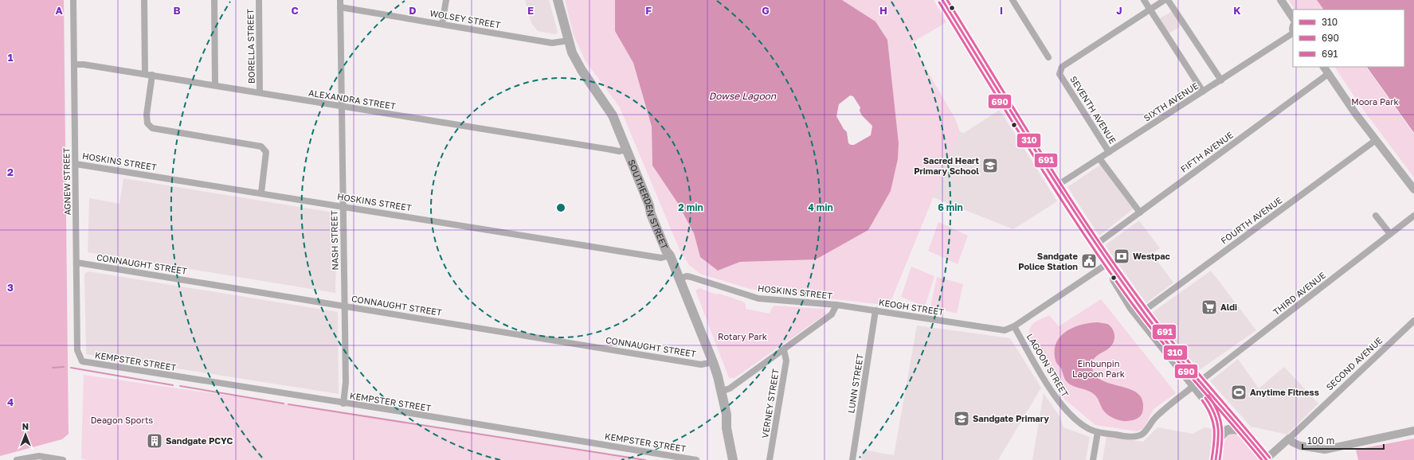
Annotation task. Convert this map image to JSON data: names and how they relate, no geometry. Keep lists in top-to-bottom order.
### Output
{
  "streets": {
    "main road": ["SOUTHERDEN STREET"],
    "street": [
      "WOLSEY STREET",
      "BORELLA STREET",
      "ALEXANDRA STREET",
      "SIXTH AVENUE",
      "SEVENTH AVENUE",
      "FIFTH AVENUE",
      "HOSKINS STREET",
      "AGNEW STREET",
      "FOURTH AVENUE",
      "NASH STREET",
      "CONNAUGHT STREET",
      "THIRD AVENUE",
      "KEOGH STREET",
      "KEMPSTER STREET",
      "SECOND AVENUE",
      "LAGOON STREET",
      "LUNN STREET",
      "VERNEY STREET"
    ]
  },
  "crossings": [
    ["WOLSEY STREET", "SOUTHERDEN STREET"],
    ["WOLSEY STREET", "NASH STREET"],
    ["BORELLA STREET", "ALEXANDRA STREET"],
    ["ALEXANDRA STREET", "AGNEW STREET"],
    ["ALEXANDRA STREET", "SOUTHERDEN STREET"],
    ["ALEXANDRA STREET", "NASH STREET"],
    ["SIXTH AVENUE", "SEVENTH AVENUE"],
    ["HOSKINS STREET", "AGNEW STREET"],
    ["HOSKINS STREET", "SOUTHERDEN STREET"],
    ["HOSKINS STREET", "NASH STREET"],
    ["HOSKINS STREET", "KEOGH STREET"],
    ["AGNEW STREET", "CONNAUGHT STREET"],
    ["AGNEW STREET", "KEMPSTER STREET"],
    ["SOUTHERDEN STREET", "CONNAUGHT STREET"],
    ["NASH STREET", "CONNAUGHT STREET"],
    ["NASH STREET", "KEMPSTER STREET"],
    ["THIRD AVENUE", "LAGOON STREET"],
    ["KEOGH STREET", "LAGOON STREET"],
    ["KEOGH STREET", "LUNN STREET"]
  ],
  "water": ["Dowse Lagoon"],
  "parks": [
    "Moora Park",
    "Rotary Park",
    "Einbunpin Lagoon Park",
    "Deagon Sports"
  ],
  "places": {
    "school or university": ["Sacred Heart Primary School", "Sandgate Primary"],
    "bank": ["Westpac"],
    "public building": ["Sandgate Police Station"],
    "supermarket": ["Aldi"],
    "sports": ["Anytime Fitness"],
    "building": ["Sandgate PCYC"]
  },
  "lines": ["transit line 310", "transit line 691", "transit line 690"],
  "legend": ["310", "690", "691"],
  "scale_bar": "100 m",
  "north": "top",
  "grid": {
    "columns": [
      "A",
      "B",
      "C",
      "D",
      "E",
      "F",
      "G",
      "H",
      "I",
      "J",
      "K"
    ],
    "rows": [
      "1",
      "2",
      "3",
      "4"
    ]
  },
  "rings": ["2 min", "4 min", "6 min"]
}
